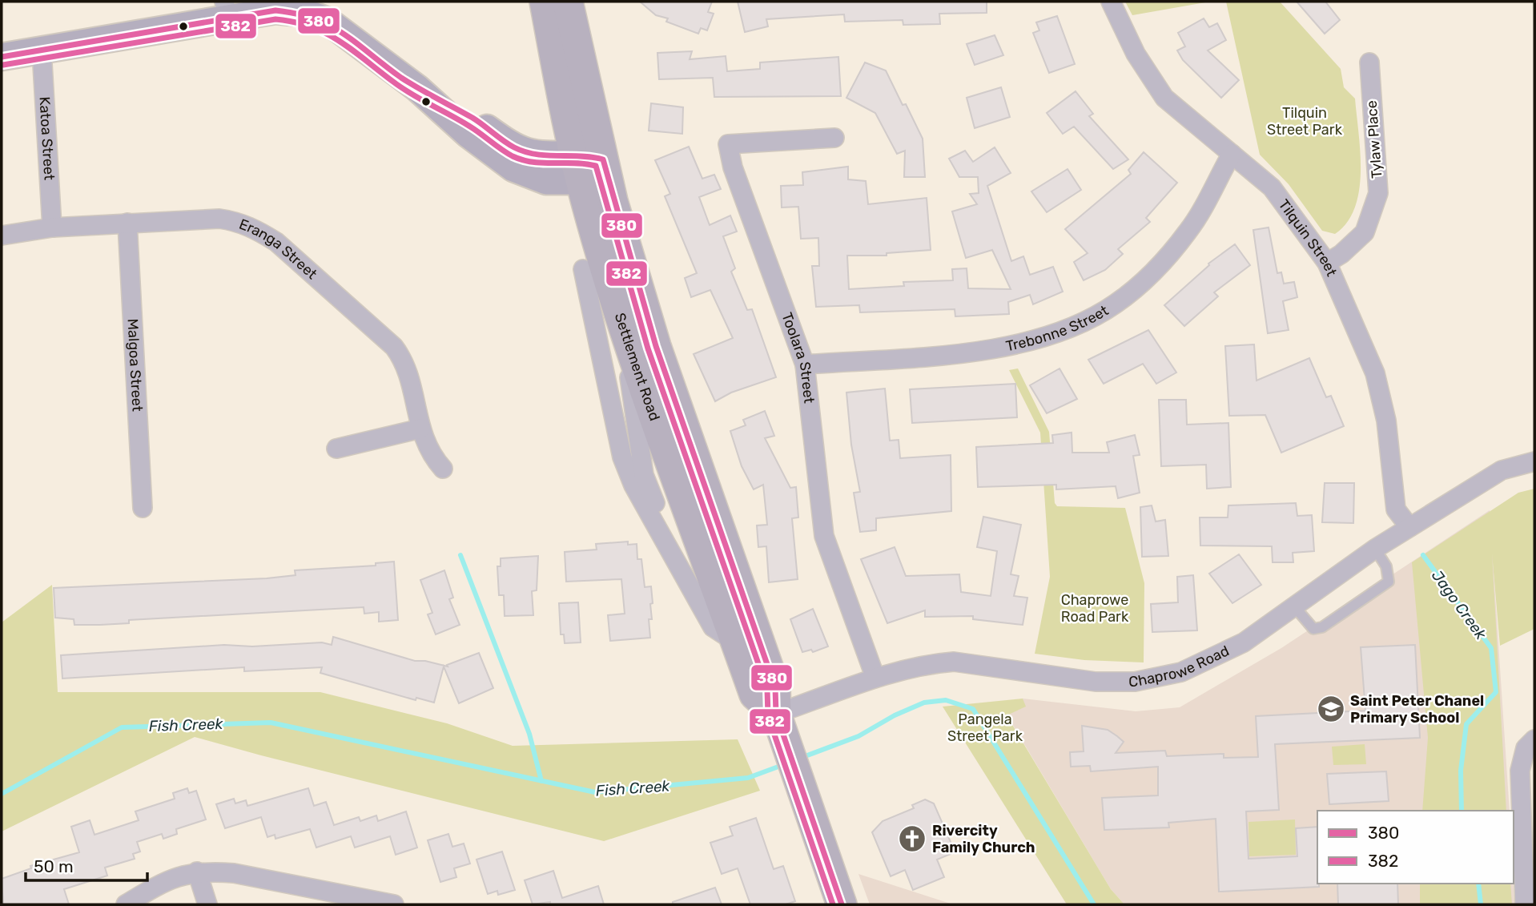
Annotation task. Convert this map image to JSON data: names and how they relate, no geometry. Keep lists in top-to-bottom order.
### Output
{
  "streets": {
    "main road": ["Settlement Road"],
    "street": [
      "Katoa Street",
      "Tylaw Place",
      "Tilquin Street",
      "Eranga Street",
      "Trebonne Street",
      "Toolara Street",
      "Malgoa Street",
      "Chaprowe Road"
    ]
  },
  "crossings": [
    ["Katoa Street", "Eranga Street"],
    ["Tylaw Place", "Tilquin Street"],
    ["Tilquin Street", "Trebonne Street"],
    ["Tilquin Street", "Chaprowe Road"],
    ["Eranga Street", "Malgoa Street"],
    ["Trebonne Street", "Toolara Street"],
    ["Toolara Street", "Chaprowe Road"],
    ["Settlement Road", "Chaprowe Road"]
  ],
  "water": ["Jago Creek", "Fish Creek"],
  "parks": ["Tilquin Street Park", "Chaprowe Road Park", "Pangela Street Park"],
  "places": {
    "school or university": ["Saint Peter Chanel Primary School"],
    "church": ["Rivercity Family Church"]
  },
  "lines": ["transit line 380", "transit line 382"],
  "legend": ["380", "382"],
  "scale_bar": "50 m"
}
